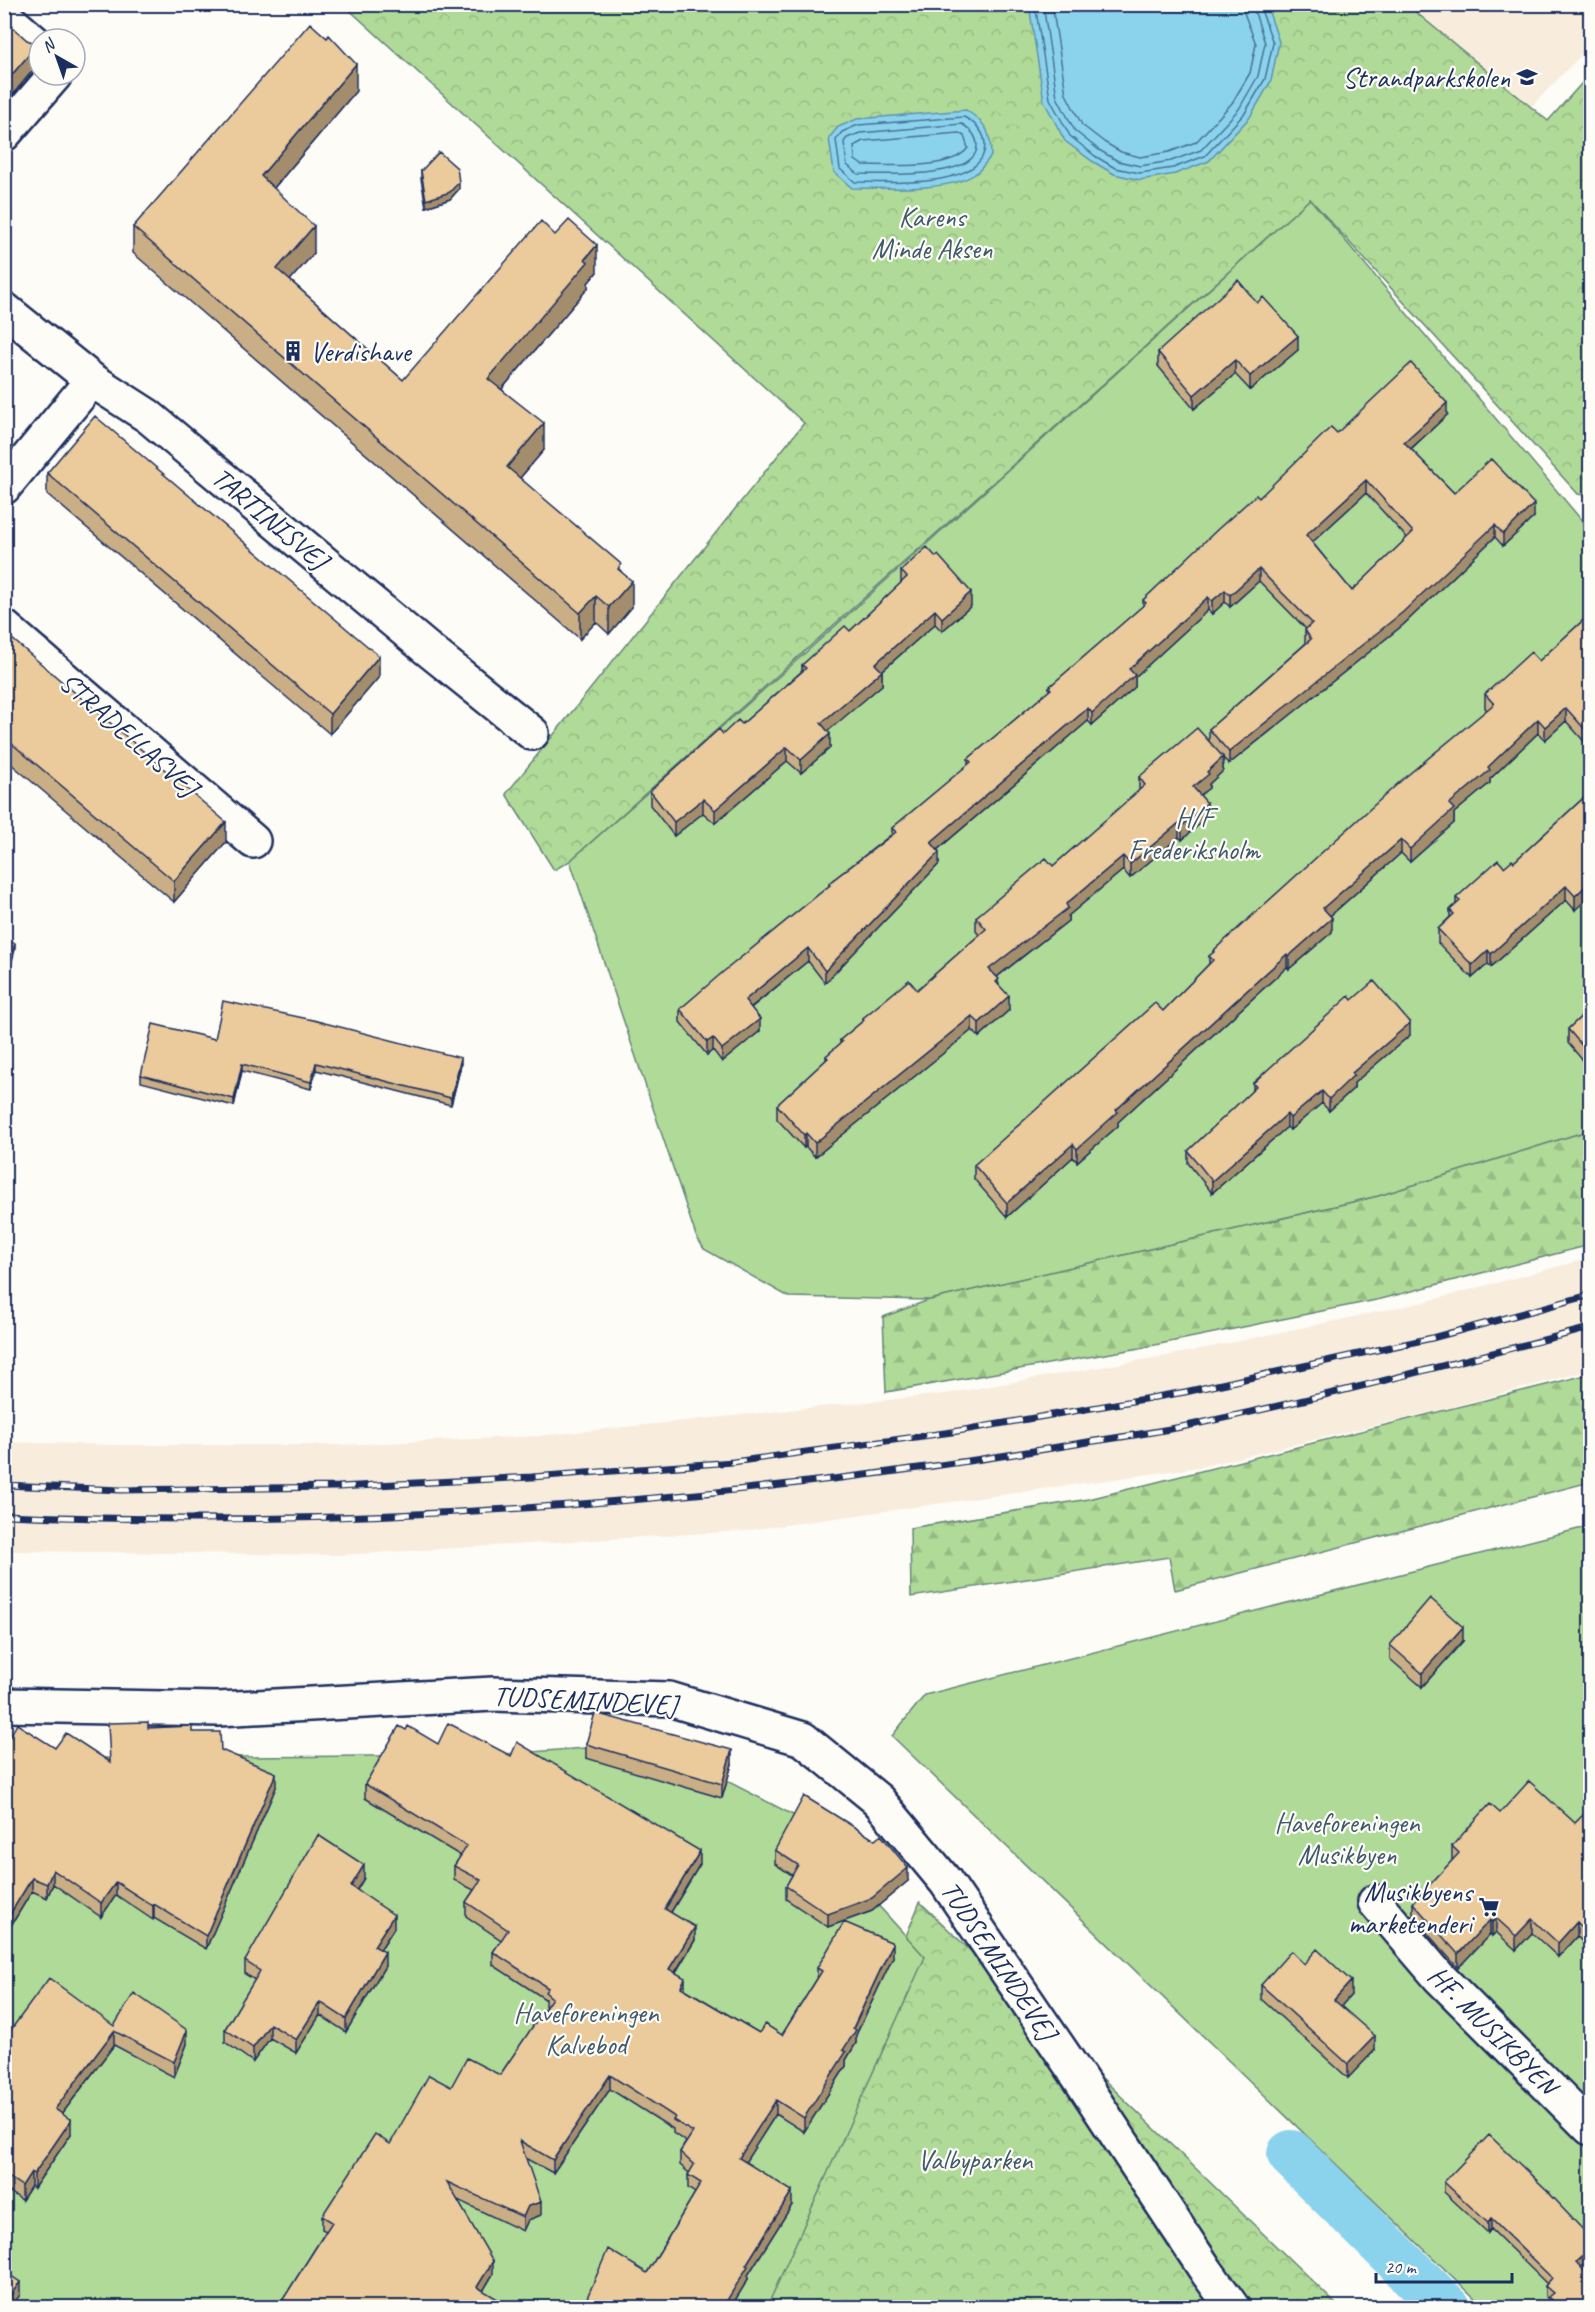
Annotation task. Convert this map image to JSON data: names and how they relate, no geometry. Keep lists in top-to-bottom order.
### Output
{
  "streets": {
    "street": [
      "TARTINISVEJ",
      "STRADELLASVEJ",
      "TUDSEMINDEVEJ",
      "HF. MUSIKBYEN"
    ]
  },
  "parks": [
    "Karens Minde Aksen",
    "H/F Frederiksholm",
    "Haveforeningen Musikbyen",
    "Haveforeningen Kalvebod",
    "Valbyparken"
  ],
  "places": {
    "school or university": ["Strandparkskolen"],
    "building": ["Verdishave"],
    "supermarket": ["Musikbyens marketenderi"]
  },
  "scale_bar": "20 m",
  "north": "top left"
}
